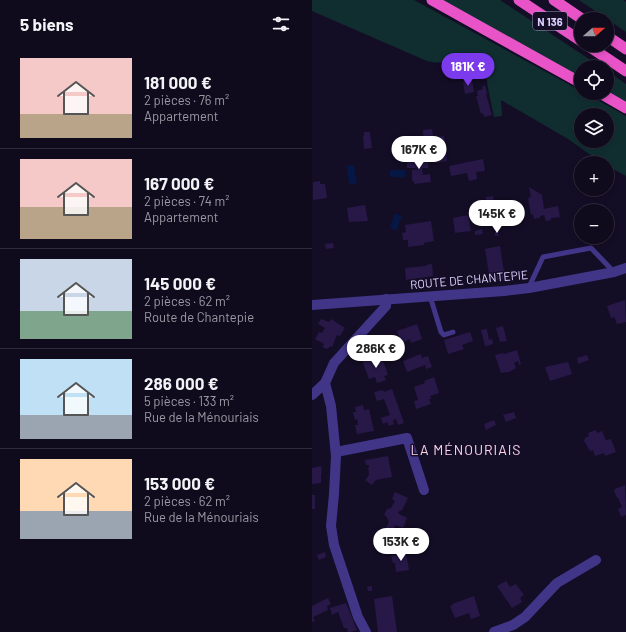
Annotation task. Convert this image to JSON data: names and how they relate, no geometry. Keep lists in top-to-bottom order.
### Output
{
  "streets": {
    "highway": ["N 136"],
    "street": ["ROUTE DE CHANTEPIE"]
  },
  "districts": ["LA MÉNOURIAIS"],
  "north": "right",
  "page": {
    "heading": "5 biens",
    "map_buttons": ["+", "−"],
    "list": [
      {
        "name": "181 000 €",
        "note": "2 pièces · 76 m² · Appartement"
      },
      {
        "name": "167 000 €",
        "note": "2 pièces · 74 m² · Appartement"
      },
      {
        "name": "145 000 €",
        "note": "2 pièces · 62 m² · Route de Chantepie"
      },
      {
        "name": "286 000 €",
        "note": "5 pièces · 133 m² · Rue de la Ménouriais"
      },
      {
        "name": "153 000 €",
        "note": "2 pièces · 62 m² · Rue de la Ménouriais"
      }
    ],
    "price": [
      "181K €",
      "167K €",
      "145K €",
      "286K €",
      "153K €"
    ]
  }
}
